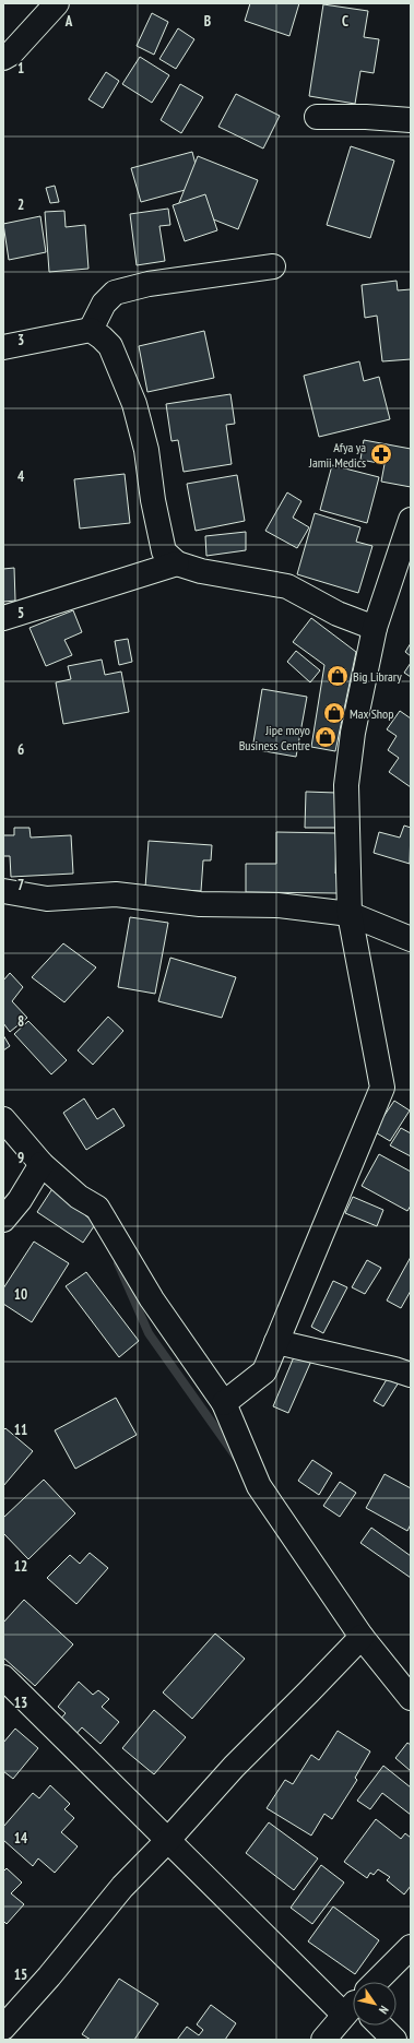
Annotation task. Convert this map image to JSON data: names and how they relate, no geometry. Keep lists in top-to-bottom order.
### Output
{
  "places": {
    "pharmacy": ["Afya ya Jamii Medics"],
    "shop": ["Big Library", "Max Shop", "Jipe moyo Business Centre"]
  },
  "north": "bottom right",
  "grid": {
    "columns": ["A", "B", "C"],
    "rows": [
      "1",
      "2",
      "3",
      "4",
      "5",
      "6",
      "7",
      "8",
      "9",
      "10",
      "11",
      "12",
      "13",
      "14",
      "15"
    ]
  }
}
